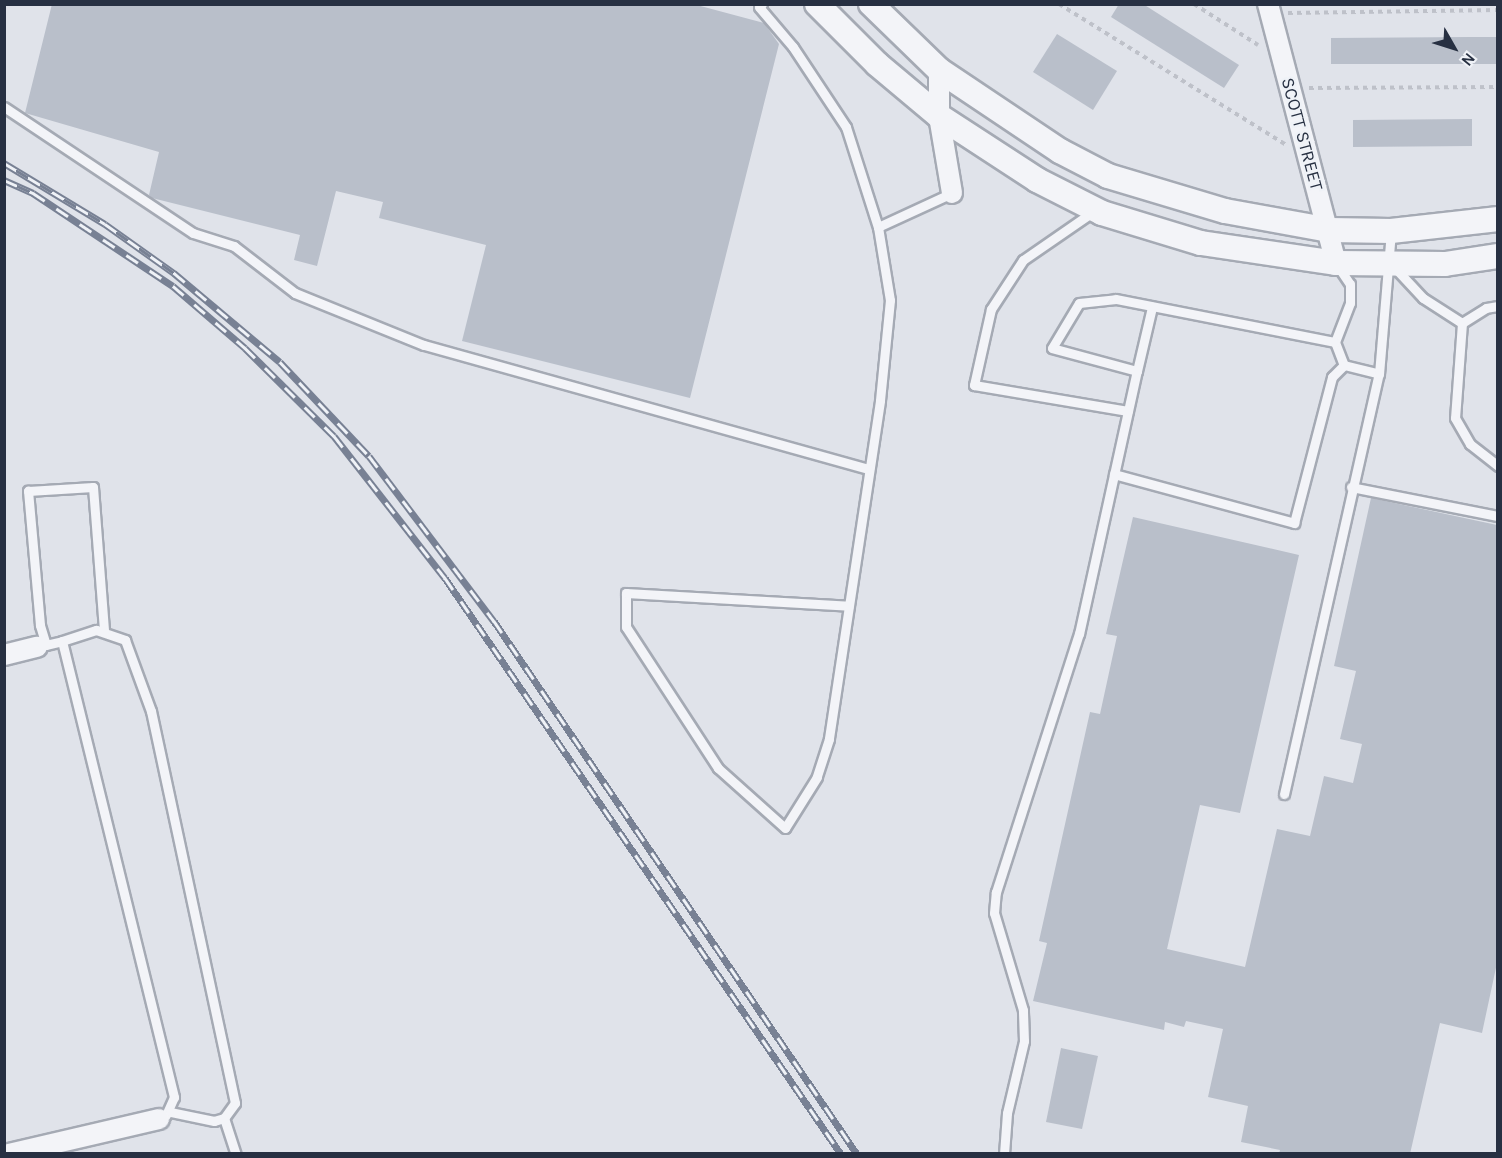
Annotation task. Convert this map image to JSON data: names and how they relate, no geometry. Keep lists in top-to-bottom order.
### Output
{
  "streets": {
    "street": ["SCOTT STREET"]
  },
  "north": "bottom right"
}
